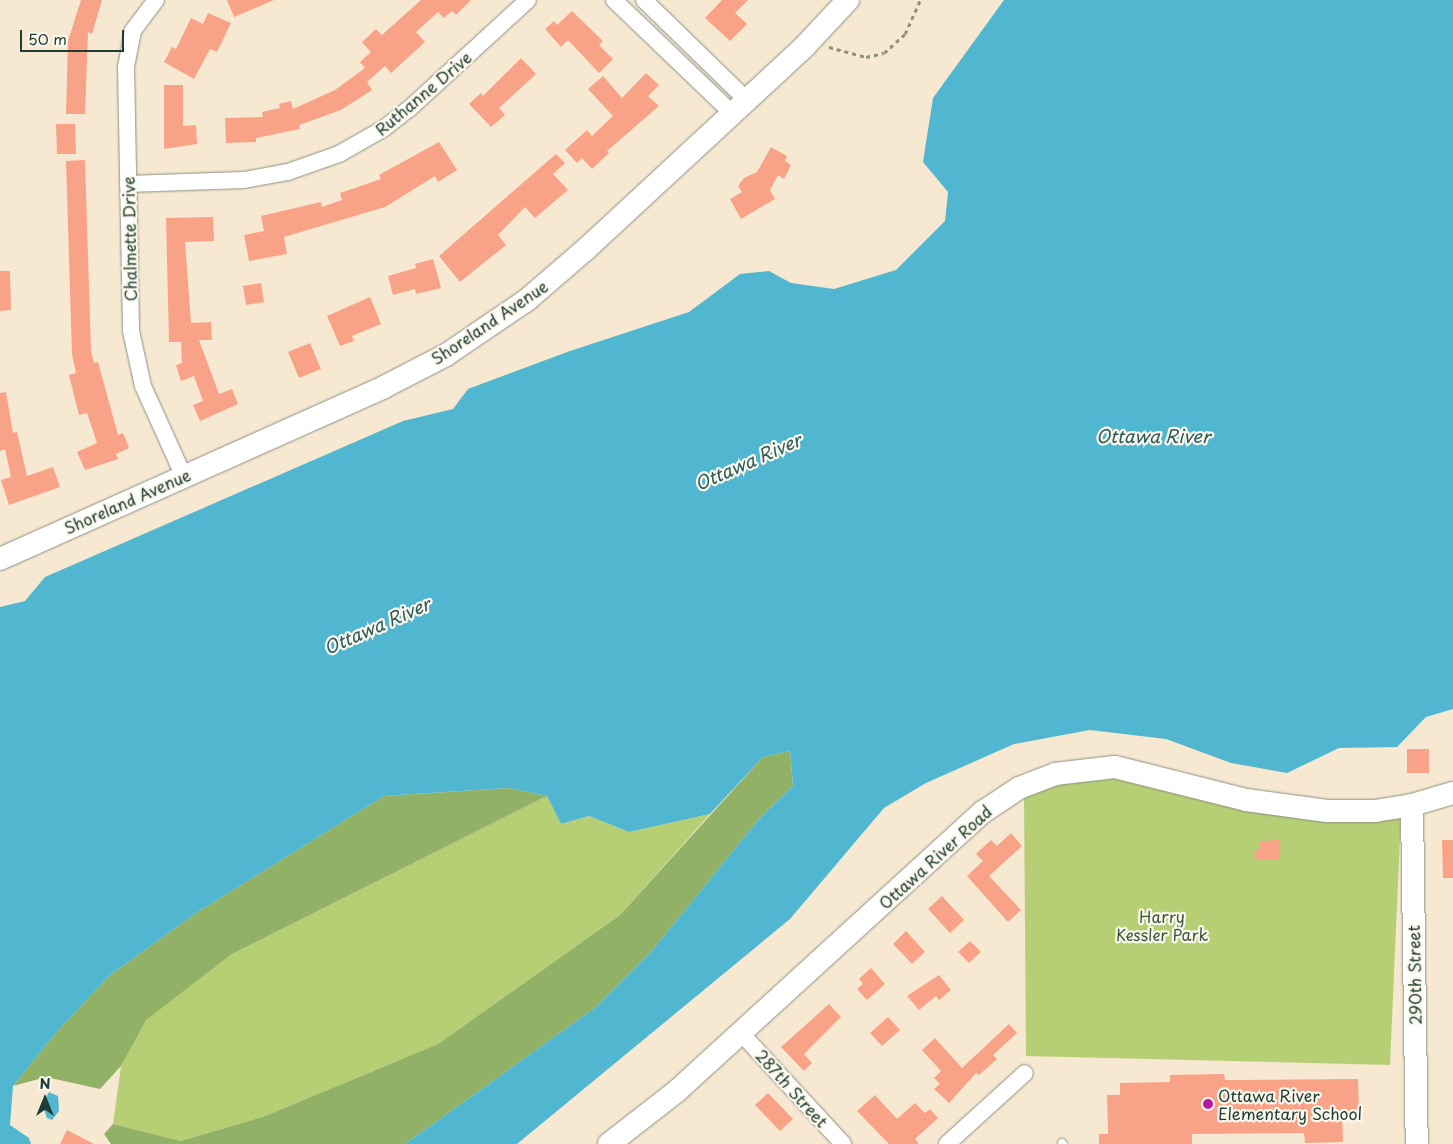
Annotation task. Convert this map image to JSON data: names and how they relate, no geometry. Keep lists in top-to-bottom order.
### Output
{
  "streets": {
    "street": [
      "Ruthanne Drive",
      "Chalmette Drive",
      "Shoreland Avenue",
      "Ottawa River Road",
      "290th Street",
      "287th Street"
    ]
  },
  "crossings": [
    ["Ruthanne Drive", "Chalmette Drive"],
    ["Chalmette Drive", "Shoreland Avenue"],
    ["Ottawa River Road", "290th Street"],
    ["Ottawa River Road", "287th Street"]
  ],
  "water": ["Ottawa River"],
  "parks": ["Harry Kessler Park"],
  "places": ["Ottawa River Elementary School"],
  "scale_bar": "50 m",
  "north": "top"
}
